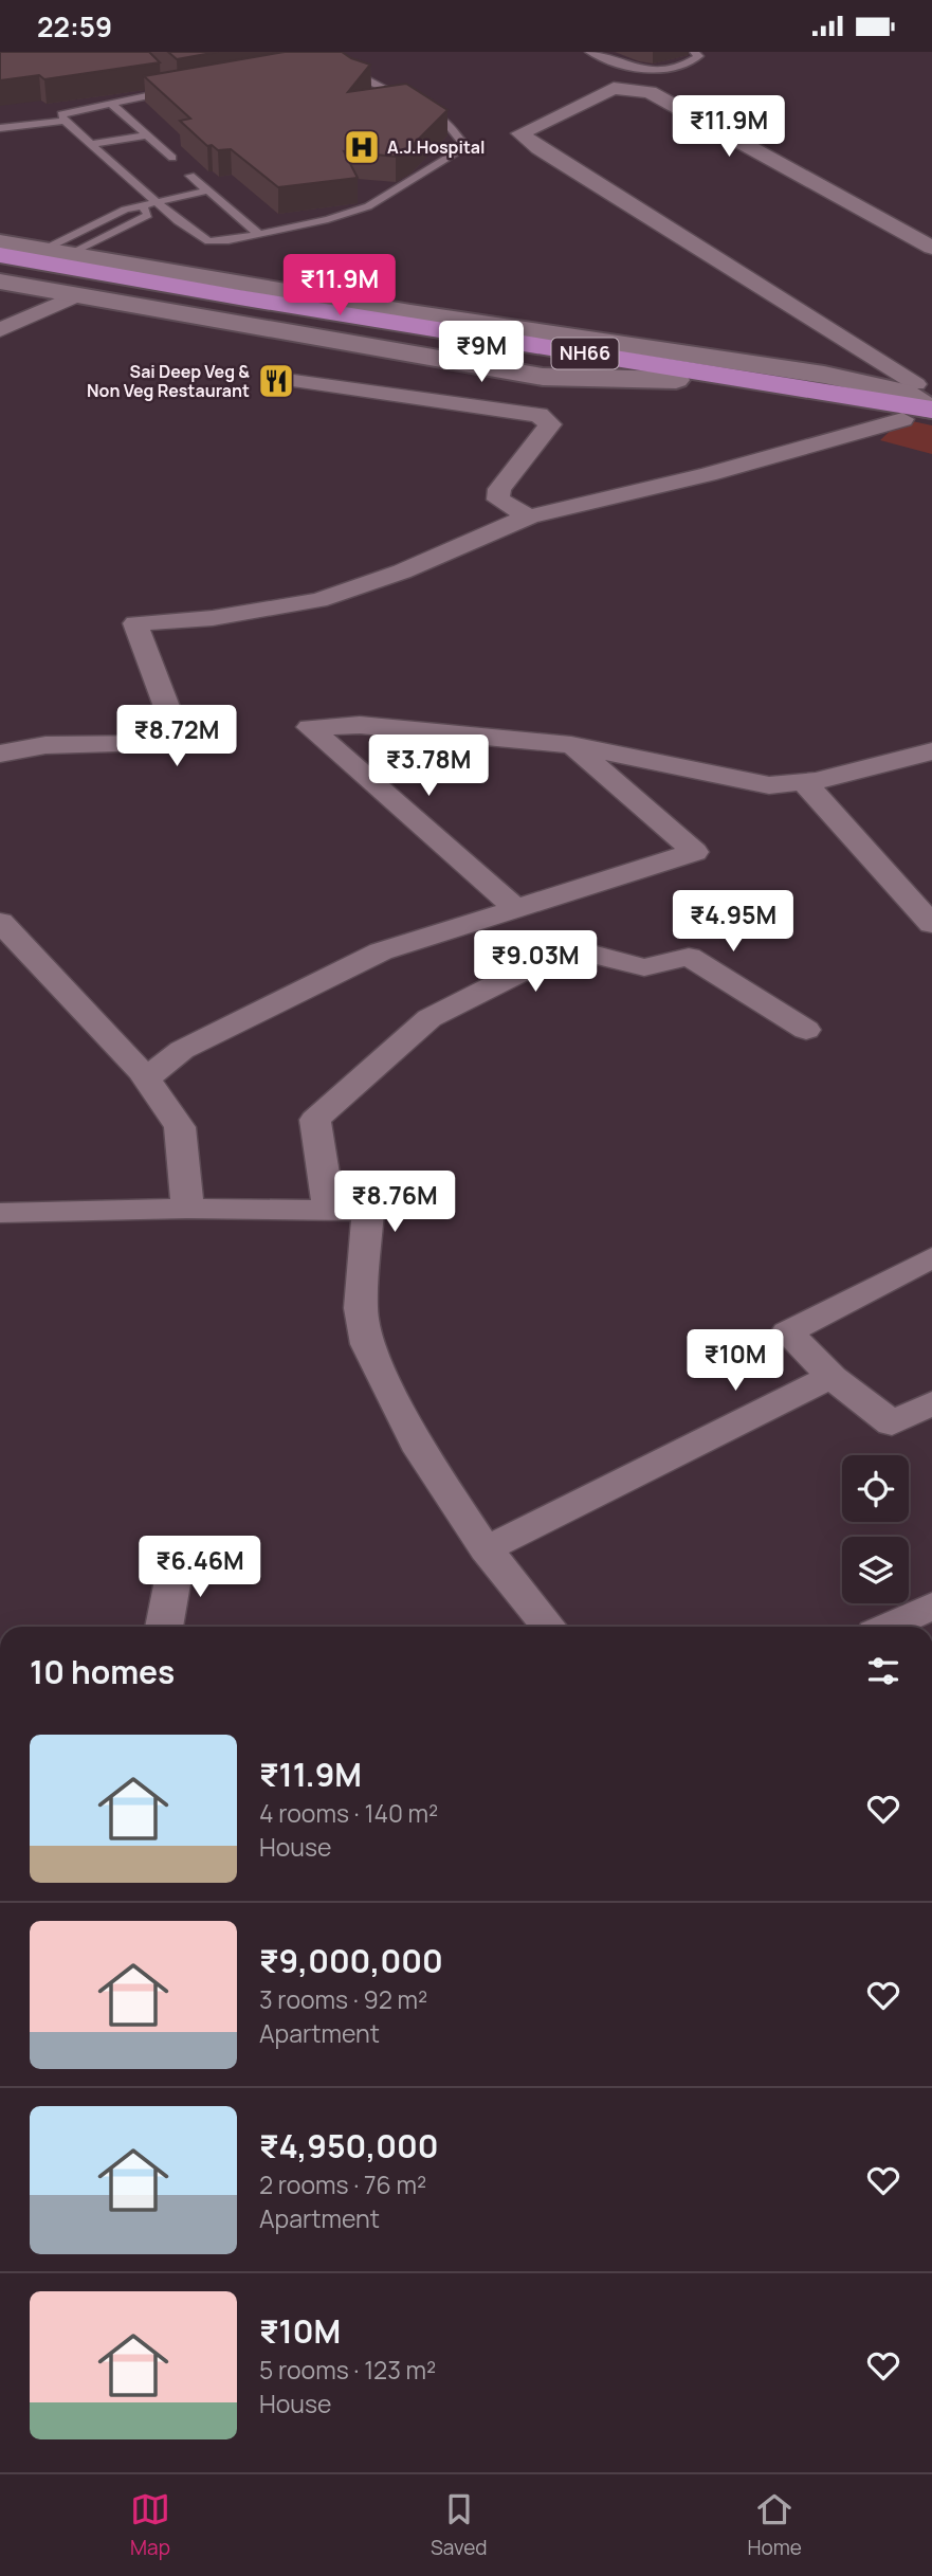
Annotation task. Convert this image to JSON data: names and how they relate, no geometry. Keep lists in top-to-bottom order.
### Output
{
  "streets": {
    "highway": ["NH66"]
  },
  "places": {
    "hospital": ["A.J.Hospital"],
    "restaurant": ["Sai Deep Veg & Non Veg Restaurant"]
  },
  "page": {
    "status": "22:59",
    "price": [
      "₹11.9M",
      "₹11.9M",
      "₹9M",
      "₹8.72M",
      "₹3.78M",
      "₹4.95M",
      "₹9.03M",
      "₹8.76M",
      "₹10M",
      "₹6.46M"
    ],
    "heading": "10 homes",
    "list": [
      {
        "name": "₹11.9M",
        "note": "4 rooms · 140 m² · House"
      },
      {
        "name": "₹9,000,000",
        "note": "3 rooms · 92 m² · Apartment"
      },
      {
        "name": "₹4,950,000",
        "note": "2 rooms · 76 m² · Apartment"
      },
      {
        "name": "₹10M",
        "note": "5 rooms · 123 m² · House"
      }
    ],
    "tabs": ["Map", "Saved", "Home"]
  }
}
